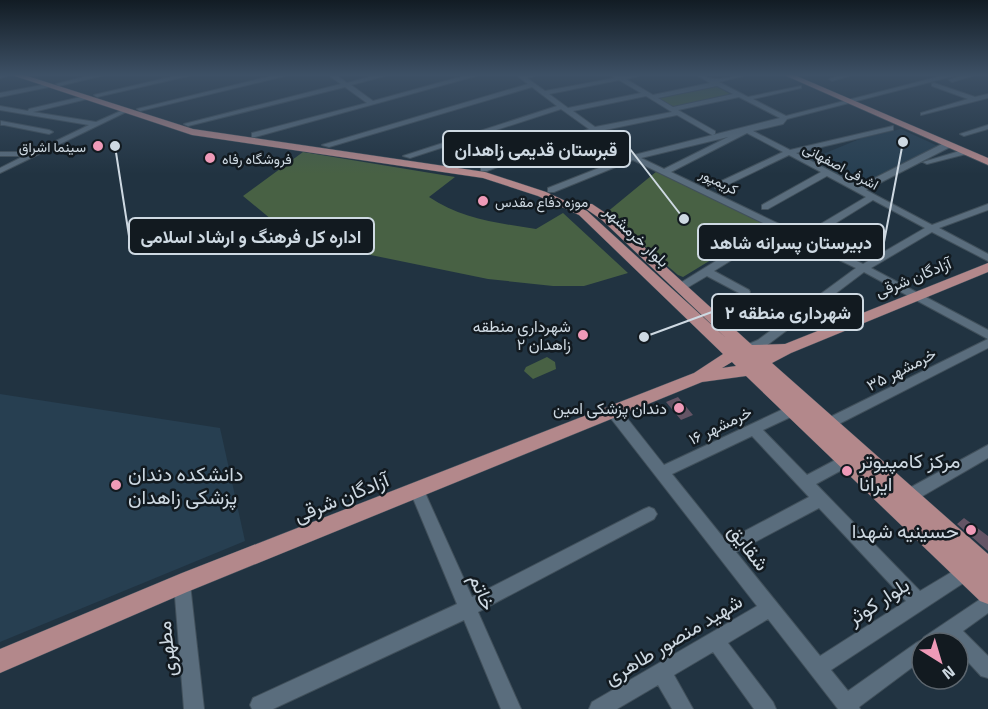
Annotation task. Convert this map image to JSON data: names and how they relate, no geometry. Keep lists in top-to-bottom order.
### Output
{
  "streets": {
    "main road": ["بلوار خرمشهر", "آزادگان شرقی"],
    "street": [
      "اشرفی اصفهانی",
      "کریمپور",
      "خرمشهر ۳۵",
      "خرمشهر ۱۶",
      "شقایق",
      "خاتم",
      "بلوار کوثر",
      "شهید منصور طاهری",
      "مطهری"
    ]
  },
  "crossings": [
    ["کریمپور", "آزادگان شرقی"],
    ["بلوار خرمشهر", "آزادگان شرقی"],
    ["بلوار خرمشهر", "خرمشهر ۳۵"],
    ["بلوار خرمشهر", "خرمشهر ۱۶"],
    ["بلوار خرمشهر", "بلوار کوثر"],
    ["آزادگان شرقی", "شقایق"],
    ["آزادگان شرقی", "خاتم"],
    ["آزادگان شرقی", "مطهری"],
    ["خرمشهر ۱۶", "شقایق"],
    ["شقایق", "بلوار کوثر"],
    ["شقایق", "شهید منصور طاهری"]
  ],
  "places": [
    "دبیرستان پسرانه شاهد",
    "سینما اشراق",
    "اداره کل فرهنگ و ارشاد اسلامی",
    "فروشگاه رفاه",
    "موزه دفاع مقدس",
    "قبرستان قدیمی زاهدان",
    "شهرداری منطقه ۲ زاهدان",
    "شهرداری منطقه ۲",
    "دندان پزشکی امین",
    "مرکز کامپیوتر ایرانا",
    "دانشکده دندان پزشکی زاهدان",
    "حسینیه شهدا"
  ],
  "north": "bottom right"
}
